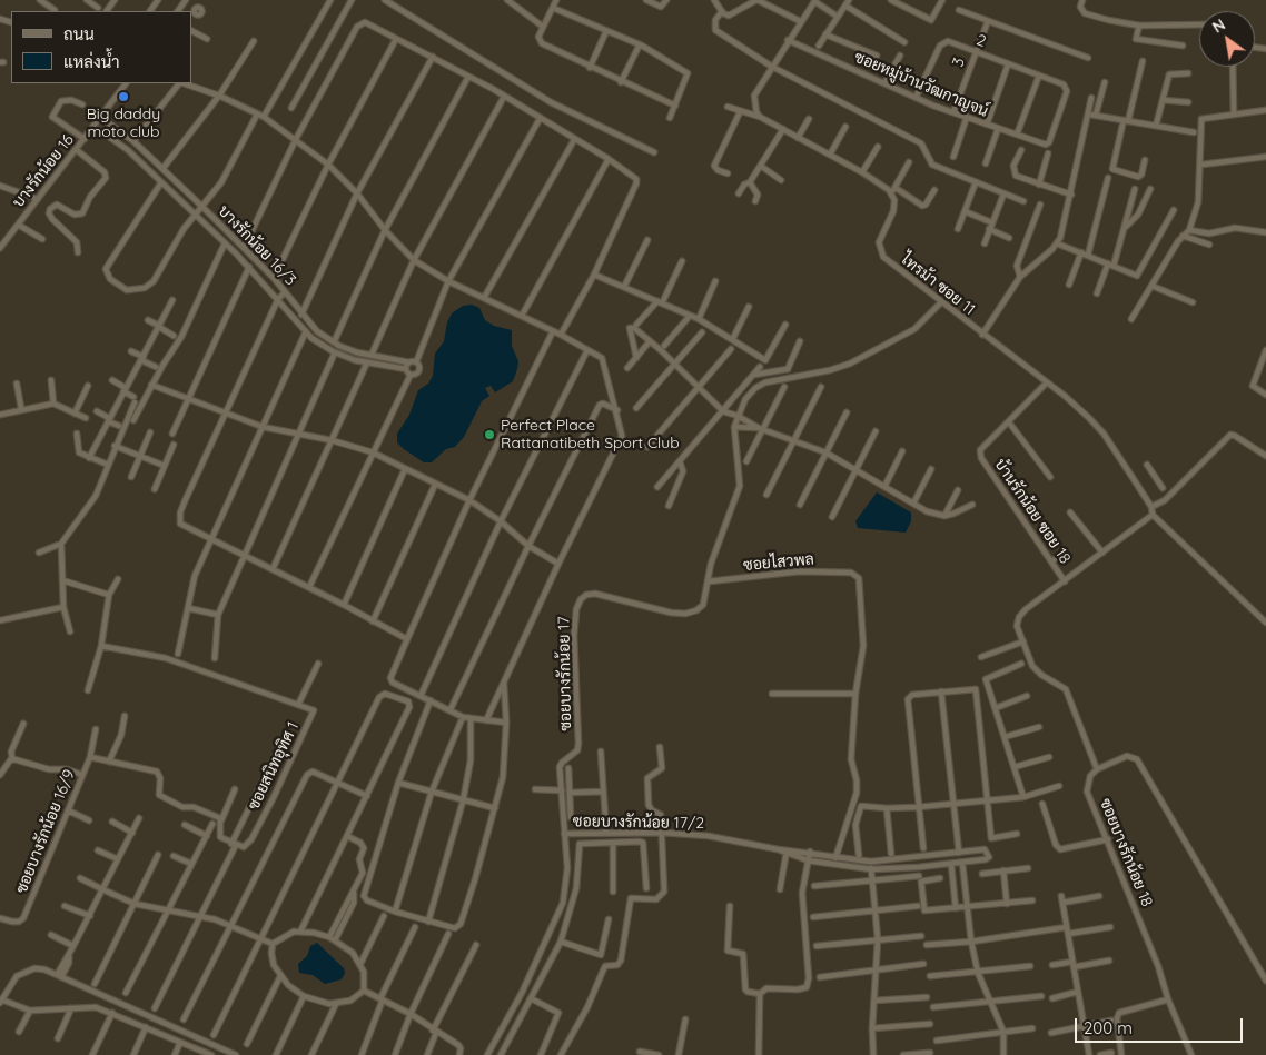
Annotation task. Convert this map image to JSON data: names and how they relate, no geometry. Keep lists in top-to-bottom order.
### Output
{
  "streets": {
    "street": [
      "2",
      "3",
      "ซอยหมู่บ้านวัฒกาญจน์",
      "บางรักน้อย 16",
      "บางรักน้อย 16/3",
      "ไทรม้า ซอย 11",
      "บ้านรักน้อย ซอย 18",
      "ซอยไสวพล",
      "ซอยบางรักน้อย 17",
      "ซอยสนิทอุทิศ 1",
      "ซอยบางรักน้อย 17/2",
      "ซอยบางรักน้อย 16/9",
      "ซอยบางรักน้อย 18"
    ]
  },
  "crossings": [
    ["2", "3"],
    ["2", "ซอยหมู่บ้านวัฒกาญจน์"],
    ["3", "ซอยหมู่บ้านวัฒกาญจน์"],
    ["บางรักน้อย 16", "บางรักน้อย 16/3"],
    ["ไทรม้า ซอย 11", "บ้านรักน้อย ซอย 18"],
    ["ไทรม้า ซอย 11", "ซอยบางรักน้อย 17"],
    ["ซอยไสวพล", "ซอยบางรักน้อย 17"],
    ["ซอยบางรักน้อย 17", "ซอยบางรักน้อย 17/2"]
  ],
  "places": ["Big daddy moto club", "Perfect Place Rattanatibeth Sport Club"],
  "legend": ["ถนน", "แหล่งน้ำ"],
  "scale_bar": "200 m",
  "north": "top left"
}
